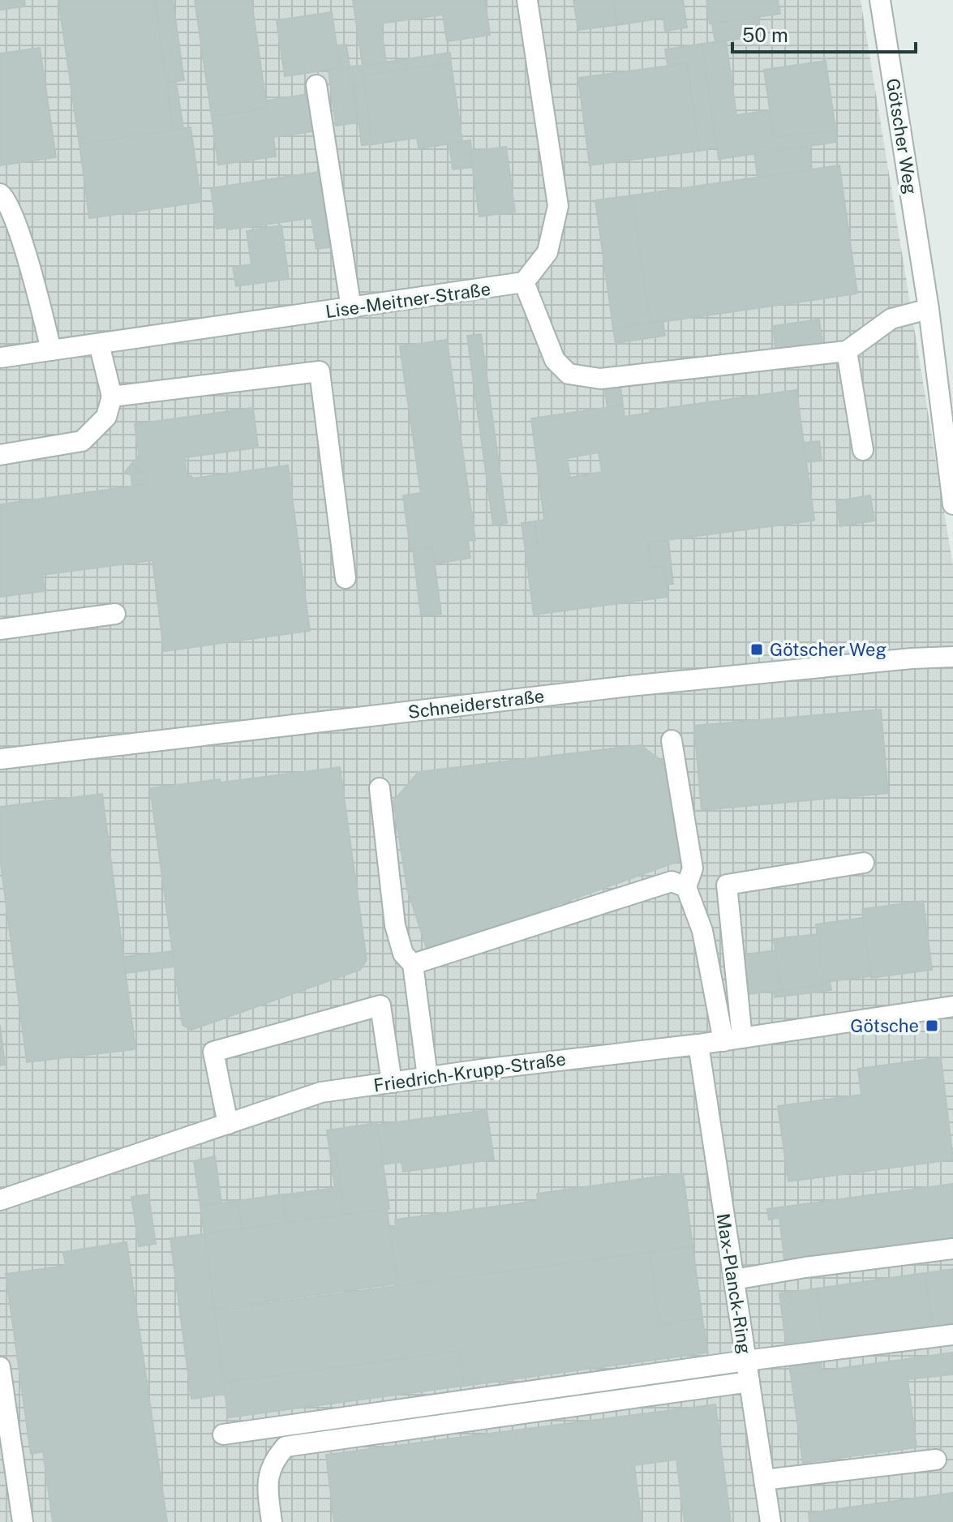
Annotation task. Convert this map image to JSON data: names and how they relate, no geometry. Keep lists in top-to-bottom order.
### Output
{
  "streets": {
    "street": [
      "Götscher Weg",
      "Lise-Meitner-Straße",
      "Schneiderstraße",
      "Friedrich-Krupp-Straße",
      "Max-Planck-Ring"
    ]
  },
  "crossings": [
    ["Friedrich-Krupp-Straße", "Max-Planck-Ring"]
  ],
  "places": {
    "transit": ["Götscher Weg", "Götsche"]
  },
  "scale_bar": "50 m"
}
